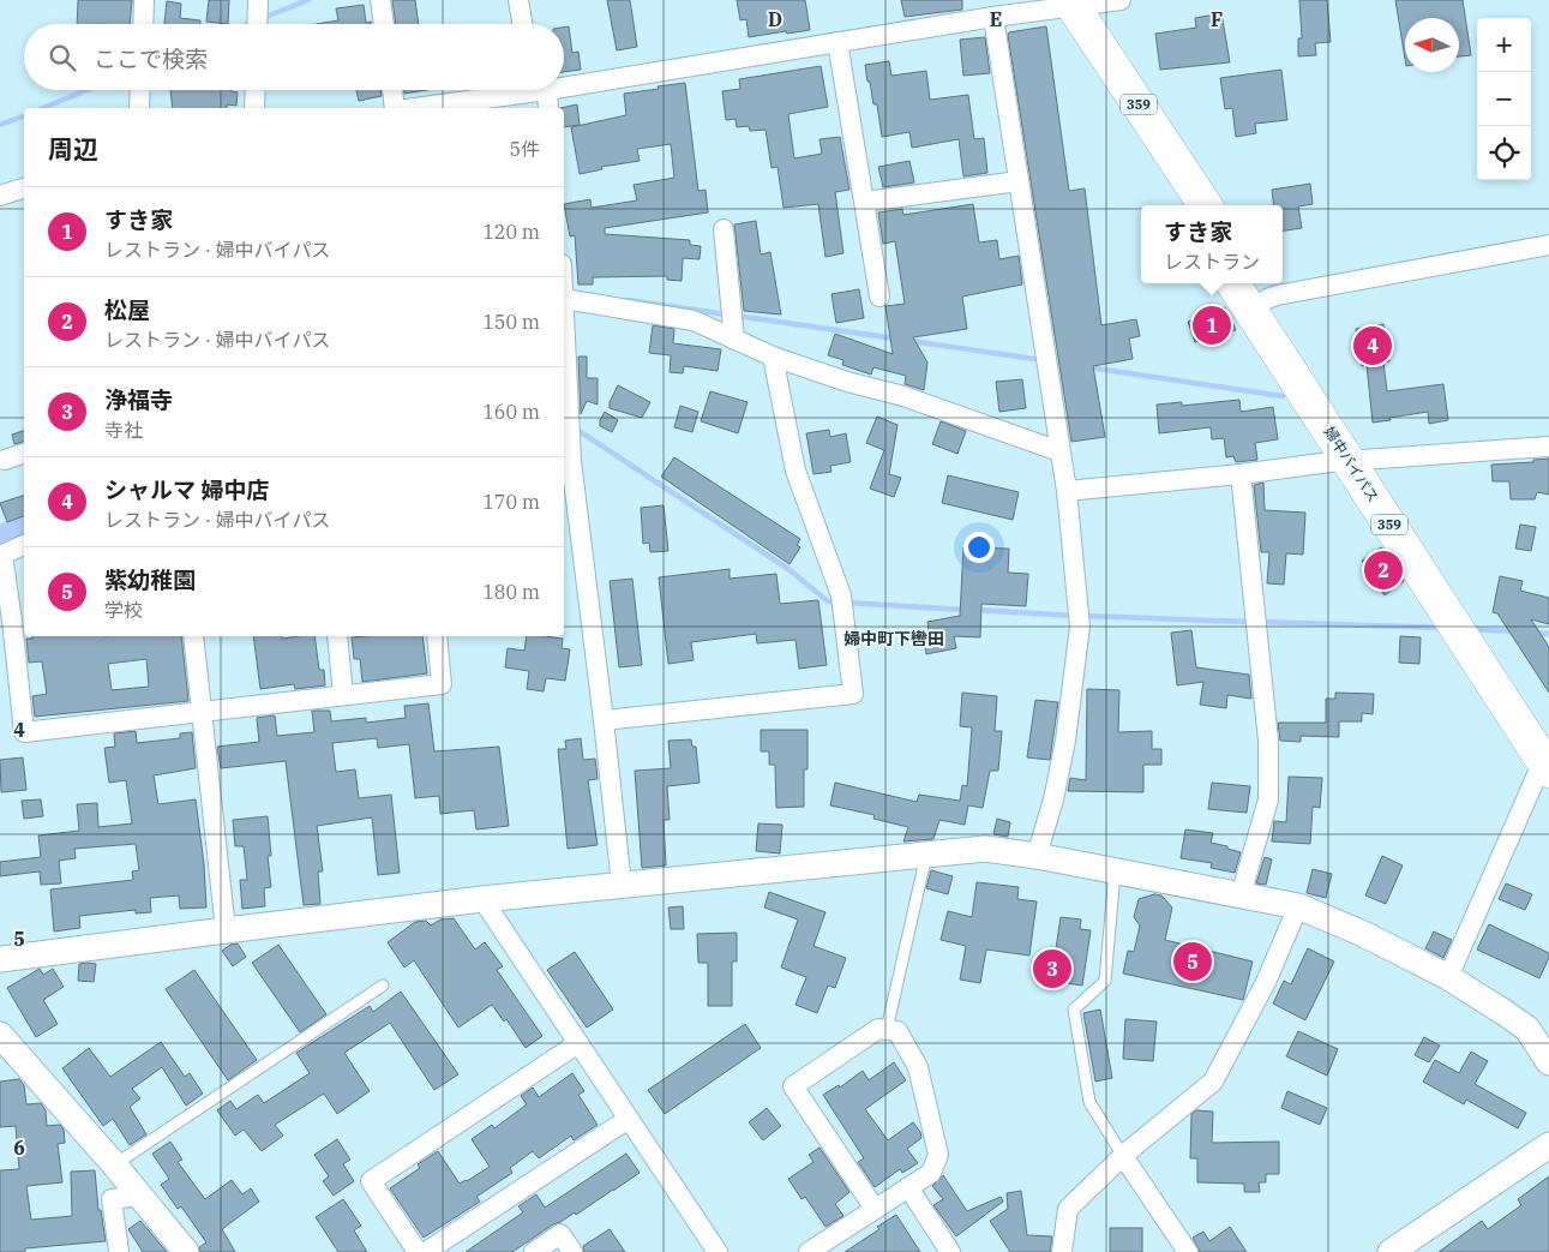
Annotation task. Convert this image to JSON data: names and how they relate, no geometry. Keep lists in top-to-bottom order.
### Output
{
  "streets": {
    "highway": ["359", "婦中バイパス"]
  },
  "districts": ["婦中町下轡田"],
  "north": "left",
  "page": {
    "map_buttons": ["+", "−"],
    "search": "ここで検索",
    "heading": ["周辺", "5件"],
    "list": [
      {
        "mark": "1",
        "name": "すき家",
        "note": "レストラン · 婦中バイパス",
        "value": "120 m"
      },
      {
        "mark": "2",
        "name": "松屋",
        "note": "レストラン · 婦中バイパス",
        "value": "150 m"
      },
      {
        "mark": "3",
        "name": "浄福寺",
        "note": "寺社",
        "value": "160 m"
      },
      {
        "mark": "4",
        "name": "シャルマ 婦中店",
        "note": "レストラン · 婦中バイパス",
        "value": "170 m"
      },
      {
        "mark": "5",
        "name": "紫幼稚園",
        "note": "学校",
        "value": "180 m"
      }
    ],
    "popup": ["すき家", "レストラン"],
    "pins": [
      "1",
      "4",
      "2",
      "5",
      "3"
    ]
  },
  "grid": {
    "columns": ["D", "E", "F"],
    "rows": ["4", "5", "6"]
  }
}
